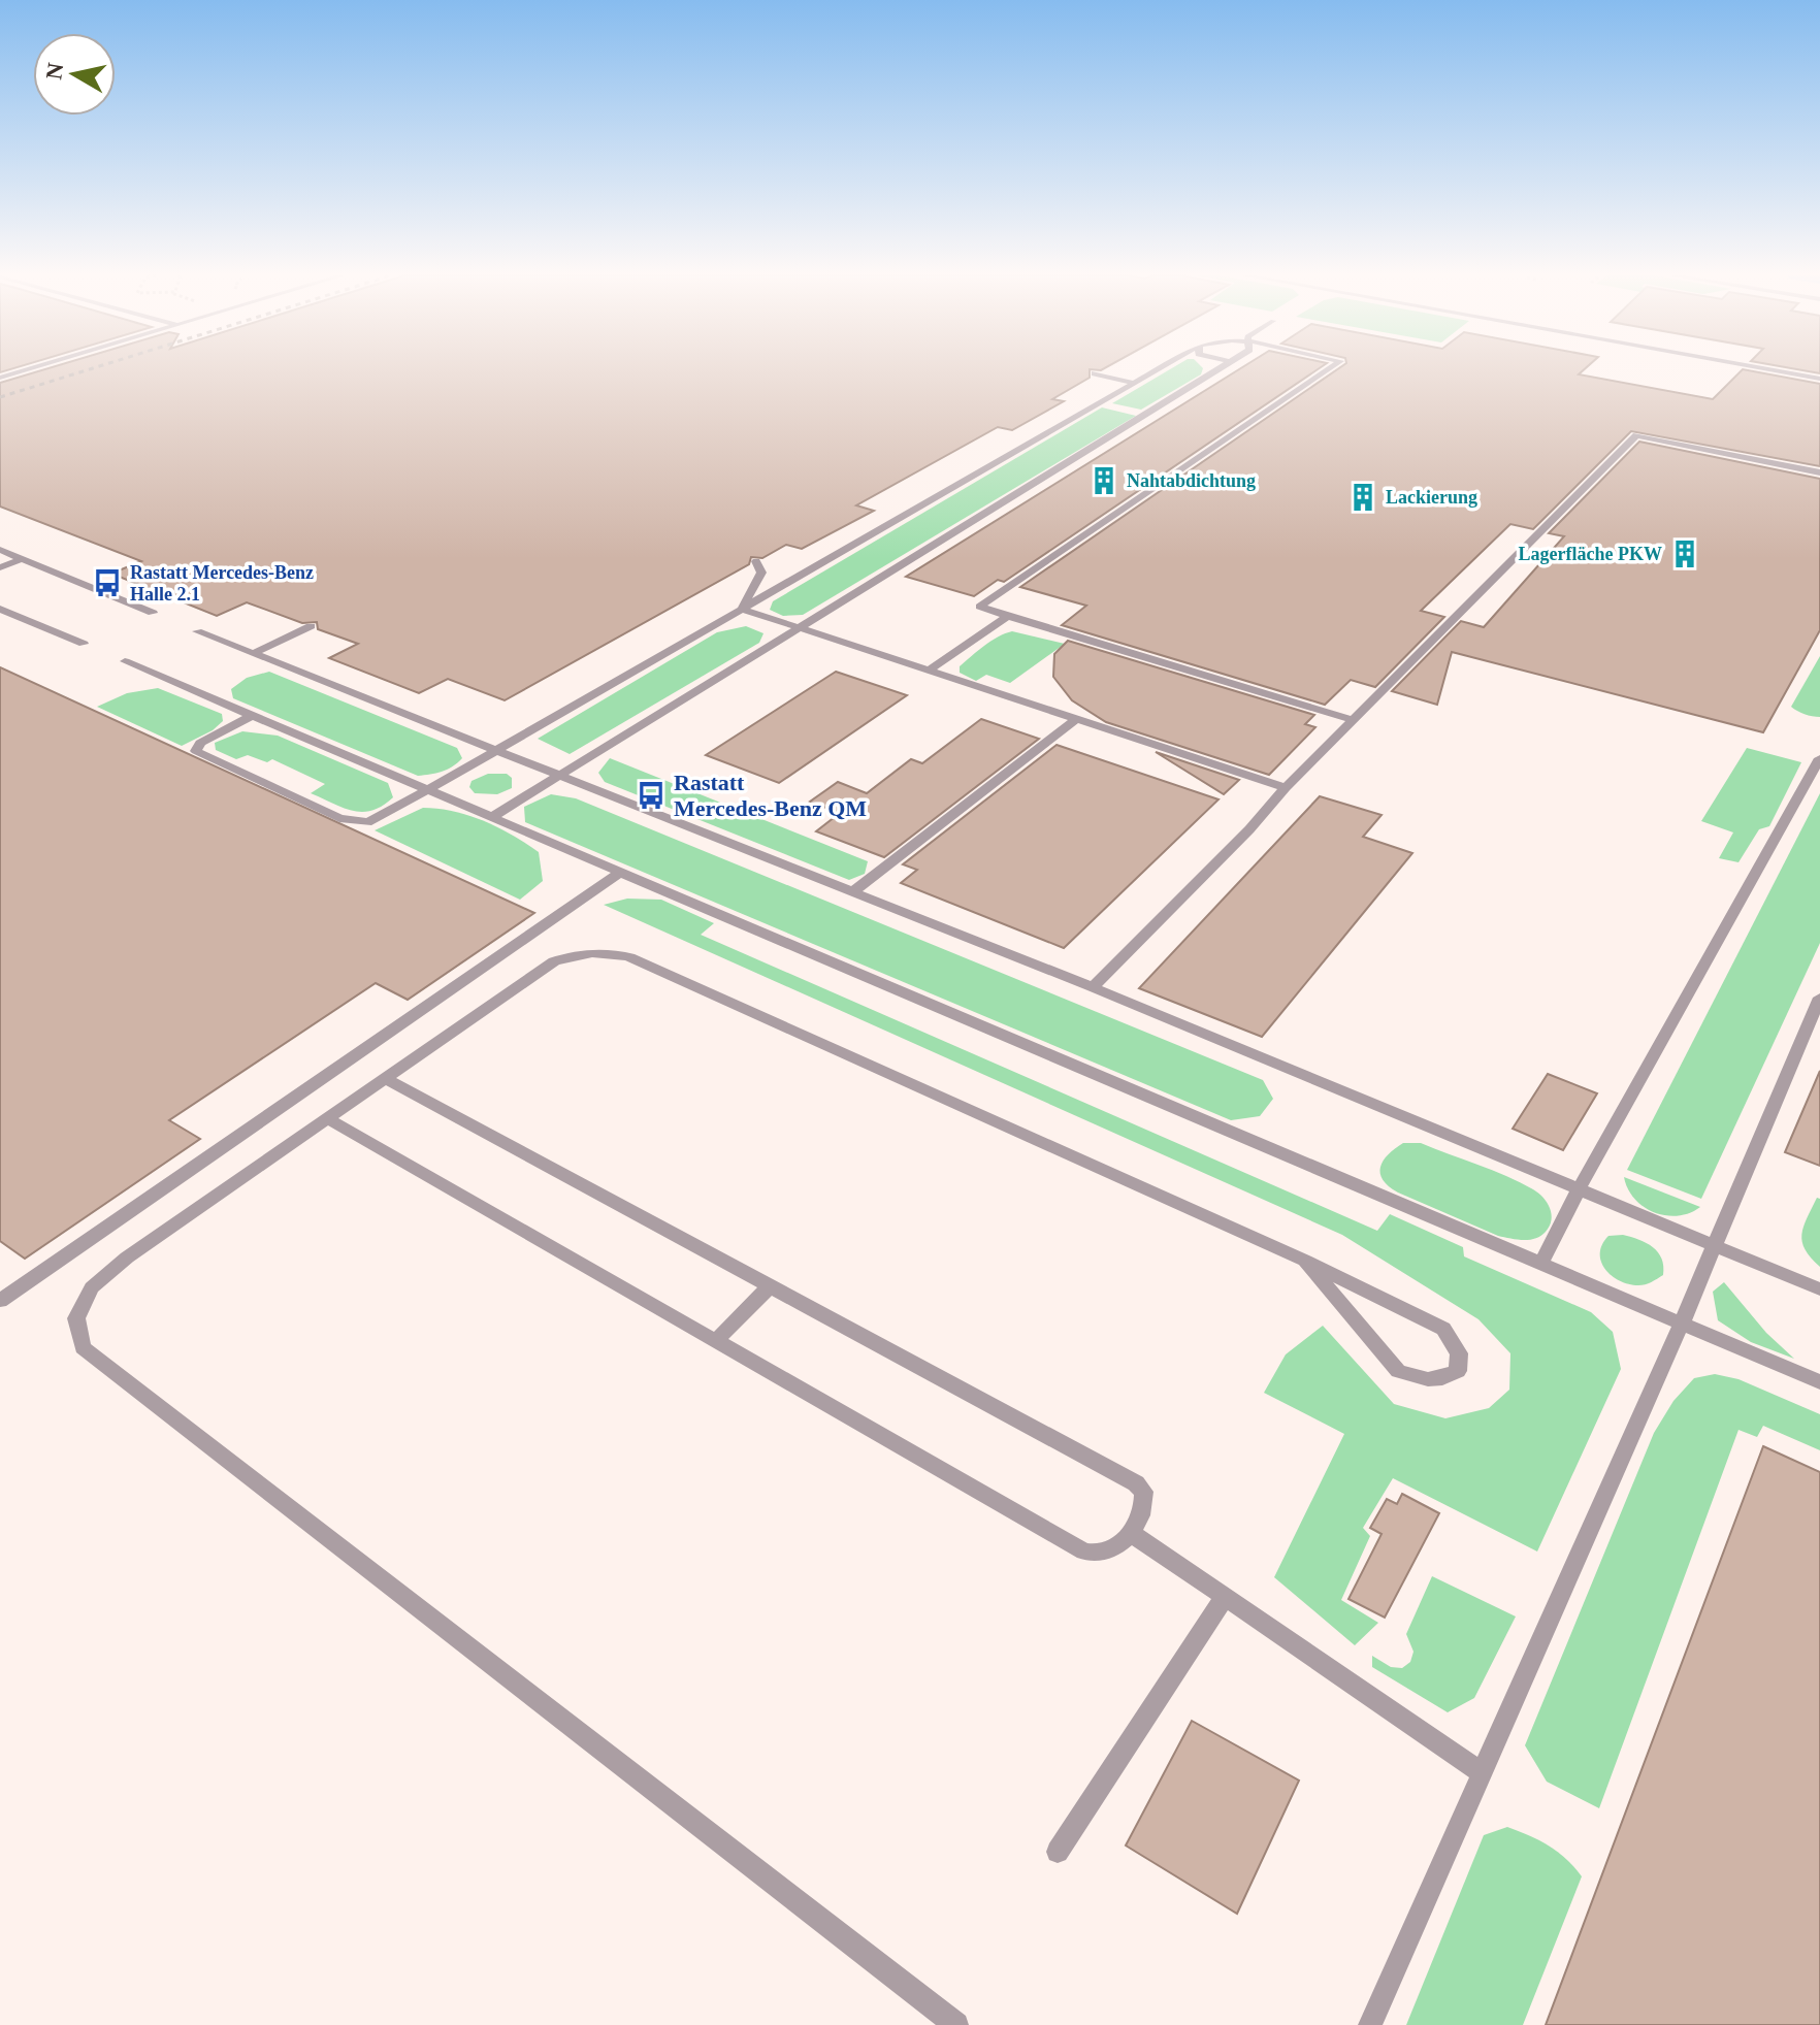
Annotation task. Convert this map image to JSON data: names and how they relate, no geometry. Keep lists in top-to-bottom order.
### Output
{
  "places": {
    "building": ["Nahtabdichtung", "Lackierung", "Lagerfläche PKW"],
    "bus stop": ["Rastatt Mercedes-Benz Halle 2.1", "Rastatt Mercedes-Benz QM"]
  },
  "north": "left"
}
